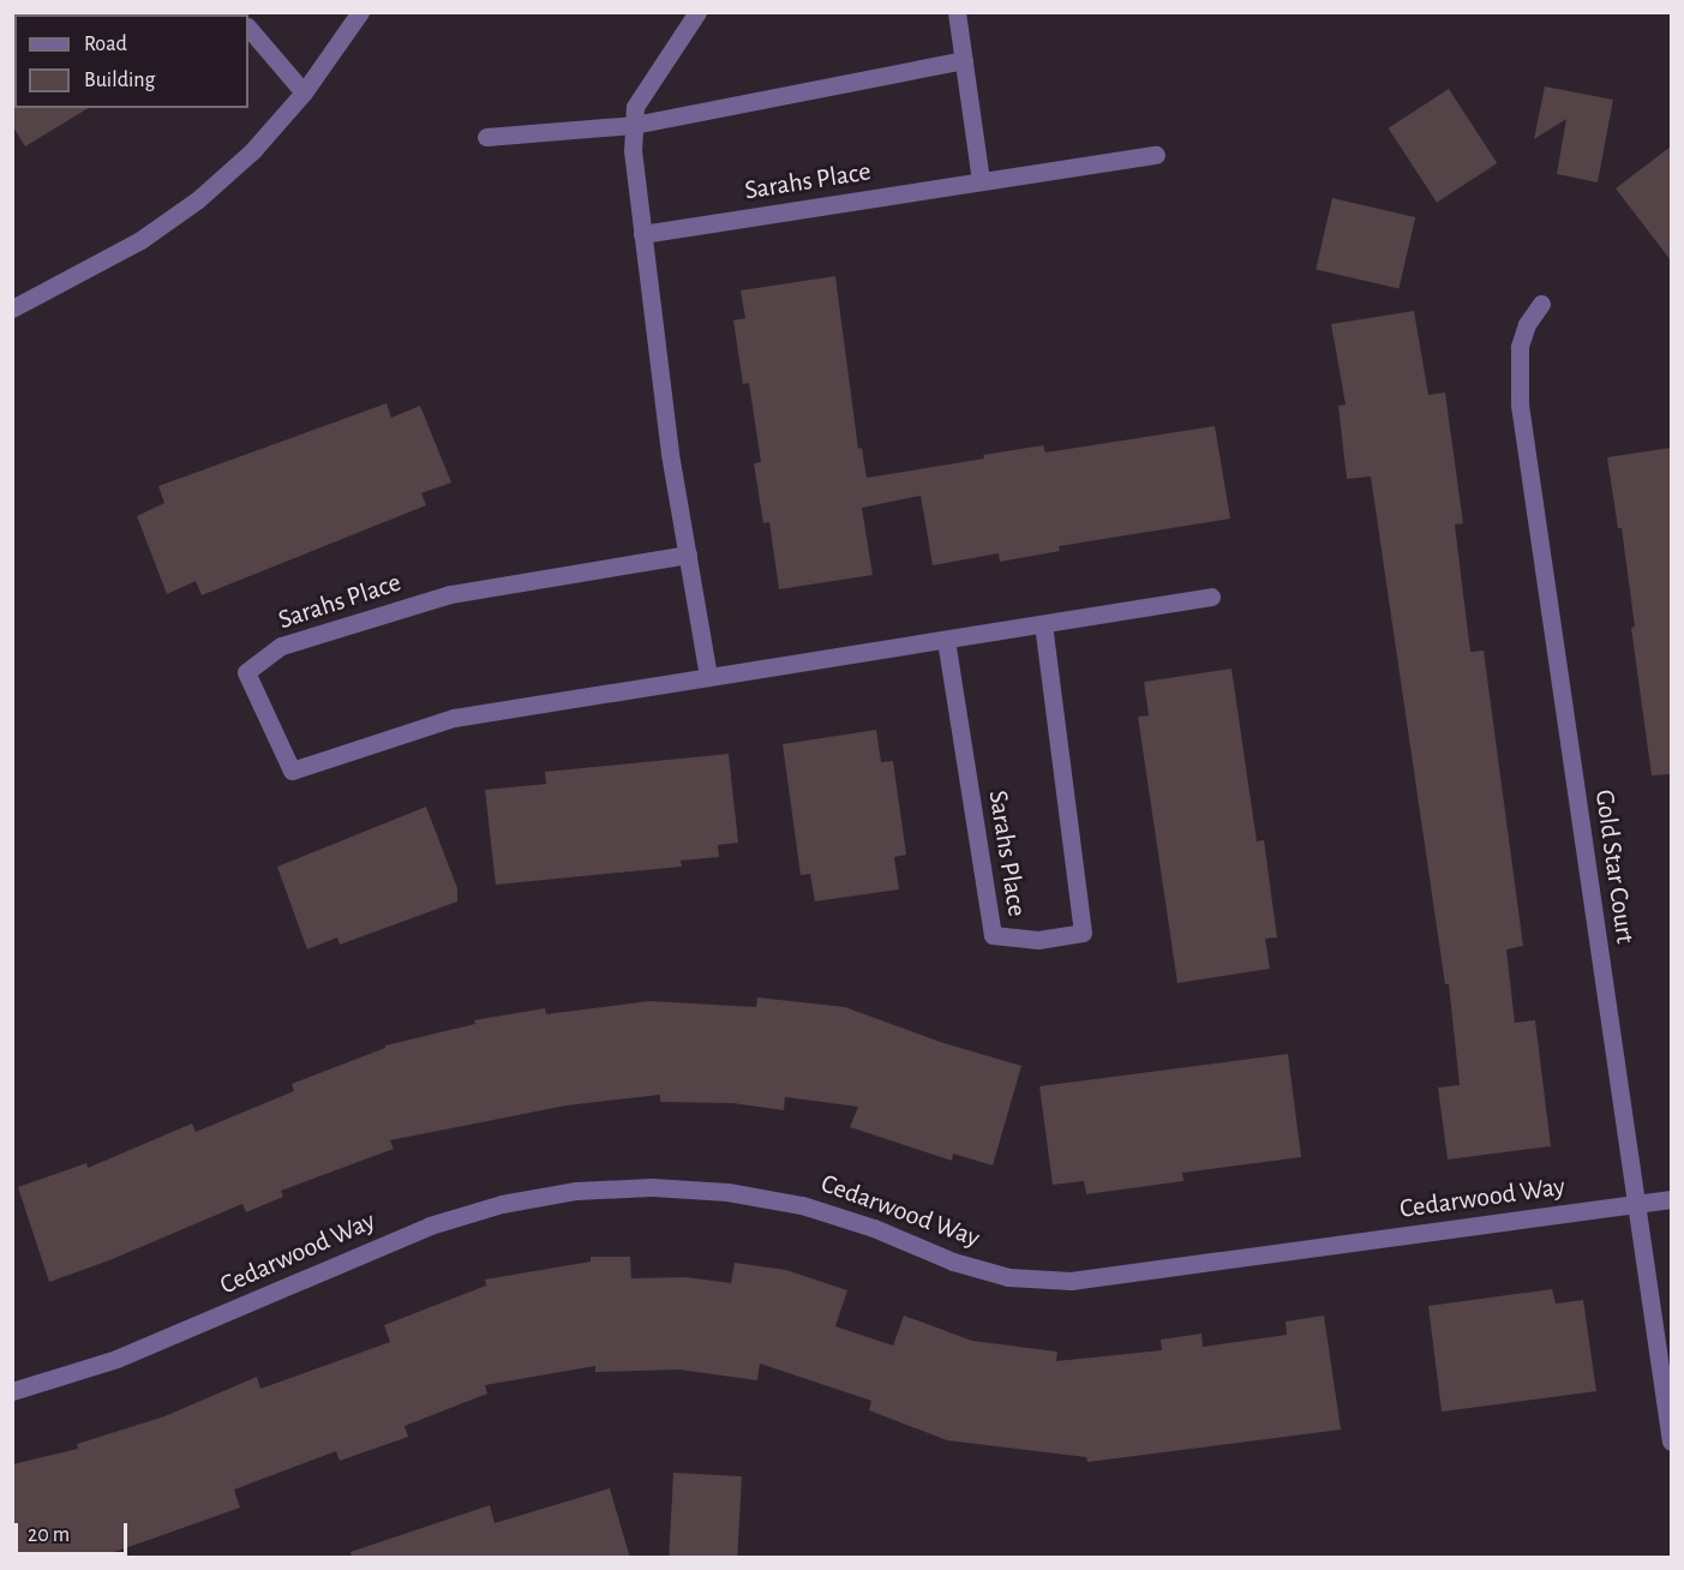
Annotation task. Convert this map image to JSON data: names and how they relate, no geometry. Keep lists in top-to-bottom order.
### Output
{
  "streets": {
    "street": ["Sarahs Place", "Gold Star Court", "Cedarwood Way"]
  },
  "crossings": [
    ["Gold Star Court", "Cedarwood Way"]
  ],
  "legend": ["Road", "Building"],
  "scale_bar": "20 m"
}
